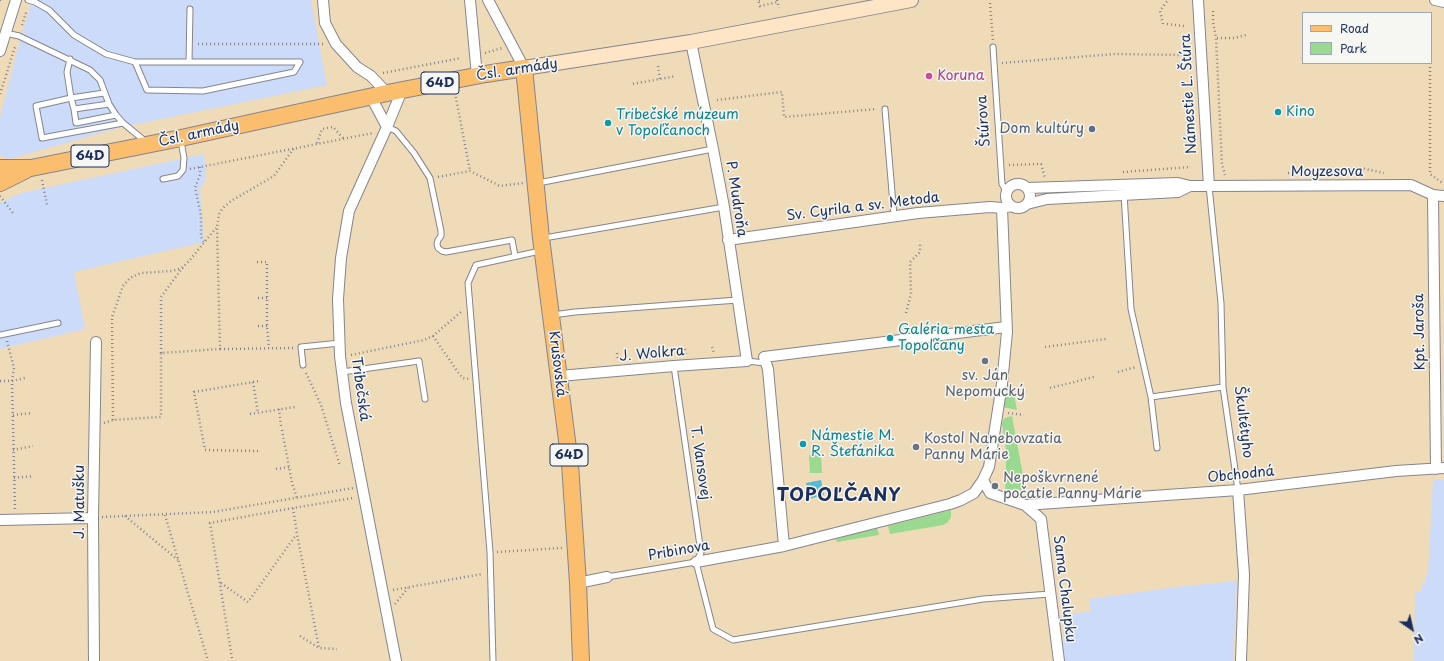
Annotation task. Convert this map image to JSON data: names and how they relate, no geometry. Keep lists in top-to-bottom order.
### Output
{
  "streets": {
    "main road": ["Čsl. armády", "64D", "Krušovská"],
    "street": [
      "Námestie Ľ. Štúra",
      "Moyzesova",
      "P. Mudroňa",
      "Sv. Cyrila a sv. Metoda",
      "Kpt. Jaroša",
      "J. Wolkra",
      "Tribečská",
      "Škultétyho",
      "Obchodná",
      "J. Matušku",
      "Pribinova",
      "Sama Chalupku"
    ],
    "lane": ["Štúrova", "T. Vansovej"]
  },
  "crossings": [
    ["Čsl. armády", "P. Mudroňa"],
    ["Čsl. armády", "Krušovská"],
    ["Čsl. armády", "Tribečská"],
    ["Námestie Ľ. Štúra", "Moyzesova"],
    ["Námestie Ľ. Štúra", "Sv. Cyrila a sv. Metoda"],
    ["Námestie Ľ. Štúra", "Škultétyho"],
    ["Štúrova", "Sv. Cyrila a sv. Metoda"],
    ["Moyzesova", "Sv. Cyrila a sv. Metoda"],
    ["Moyzesova", "Kpt. Jaroša"],
    ["Moyzesova", "Škultétyho"],
    ["P. Mudroňa", "Sv. Cyrila a sv. Metoda"],
    ["P. Mudroňa", "J. Wolkra"],
    ["Sv. Cyrila a sv. Metoda", "Škultétyho"],
    ["Kpt. Jaroša", "Obchodná"],
    ["J. Wolkra", "Krušovská"],
    ["J. Wolkra", "T. Vansovej"],
    ["Krušovská", "Pribinova"],
    ["Škultétyho", "Obchodná"],
    ["T. Vansovej", "Pribinova"],
    ["Obchodná", "Sama Chalupku"]
  ],
  "districts": ["TOPOĽČANY"],
  "places": [
    "Koruna",
    "Kino",
    "Tribečské múzeum v Topoľčanoch",
    "Dom kultúry",
    "Galéria mesta Topoľčany",
    "sv. Ján Nepomucký",
    "Námestie M. R. Štefánika",
    "Kostol Nanebovzatia Panny Márie",
    "Nepoškvrnené počatie Panny Márie"
  ],
  "legend": ["Road", "Park"],
  "north": "bottom right"
}
